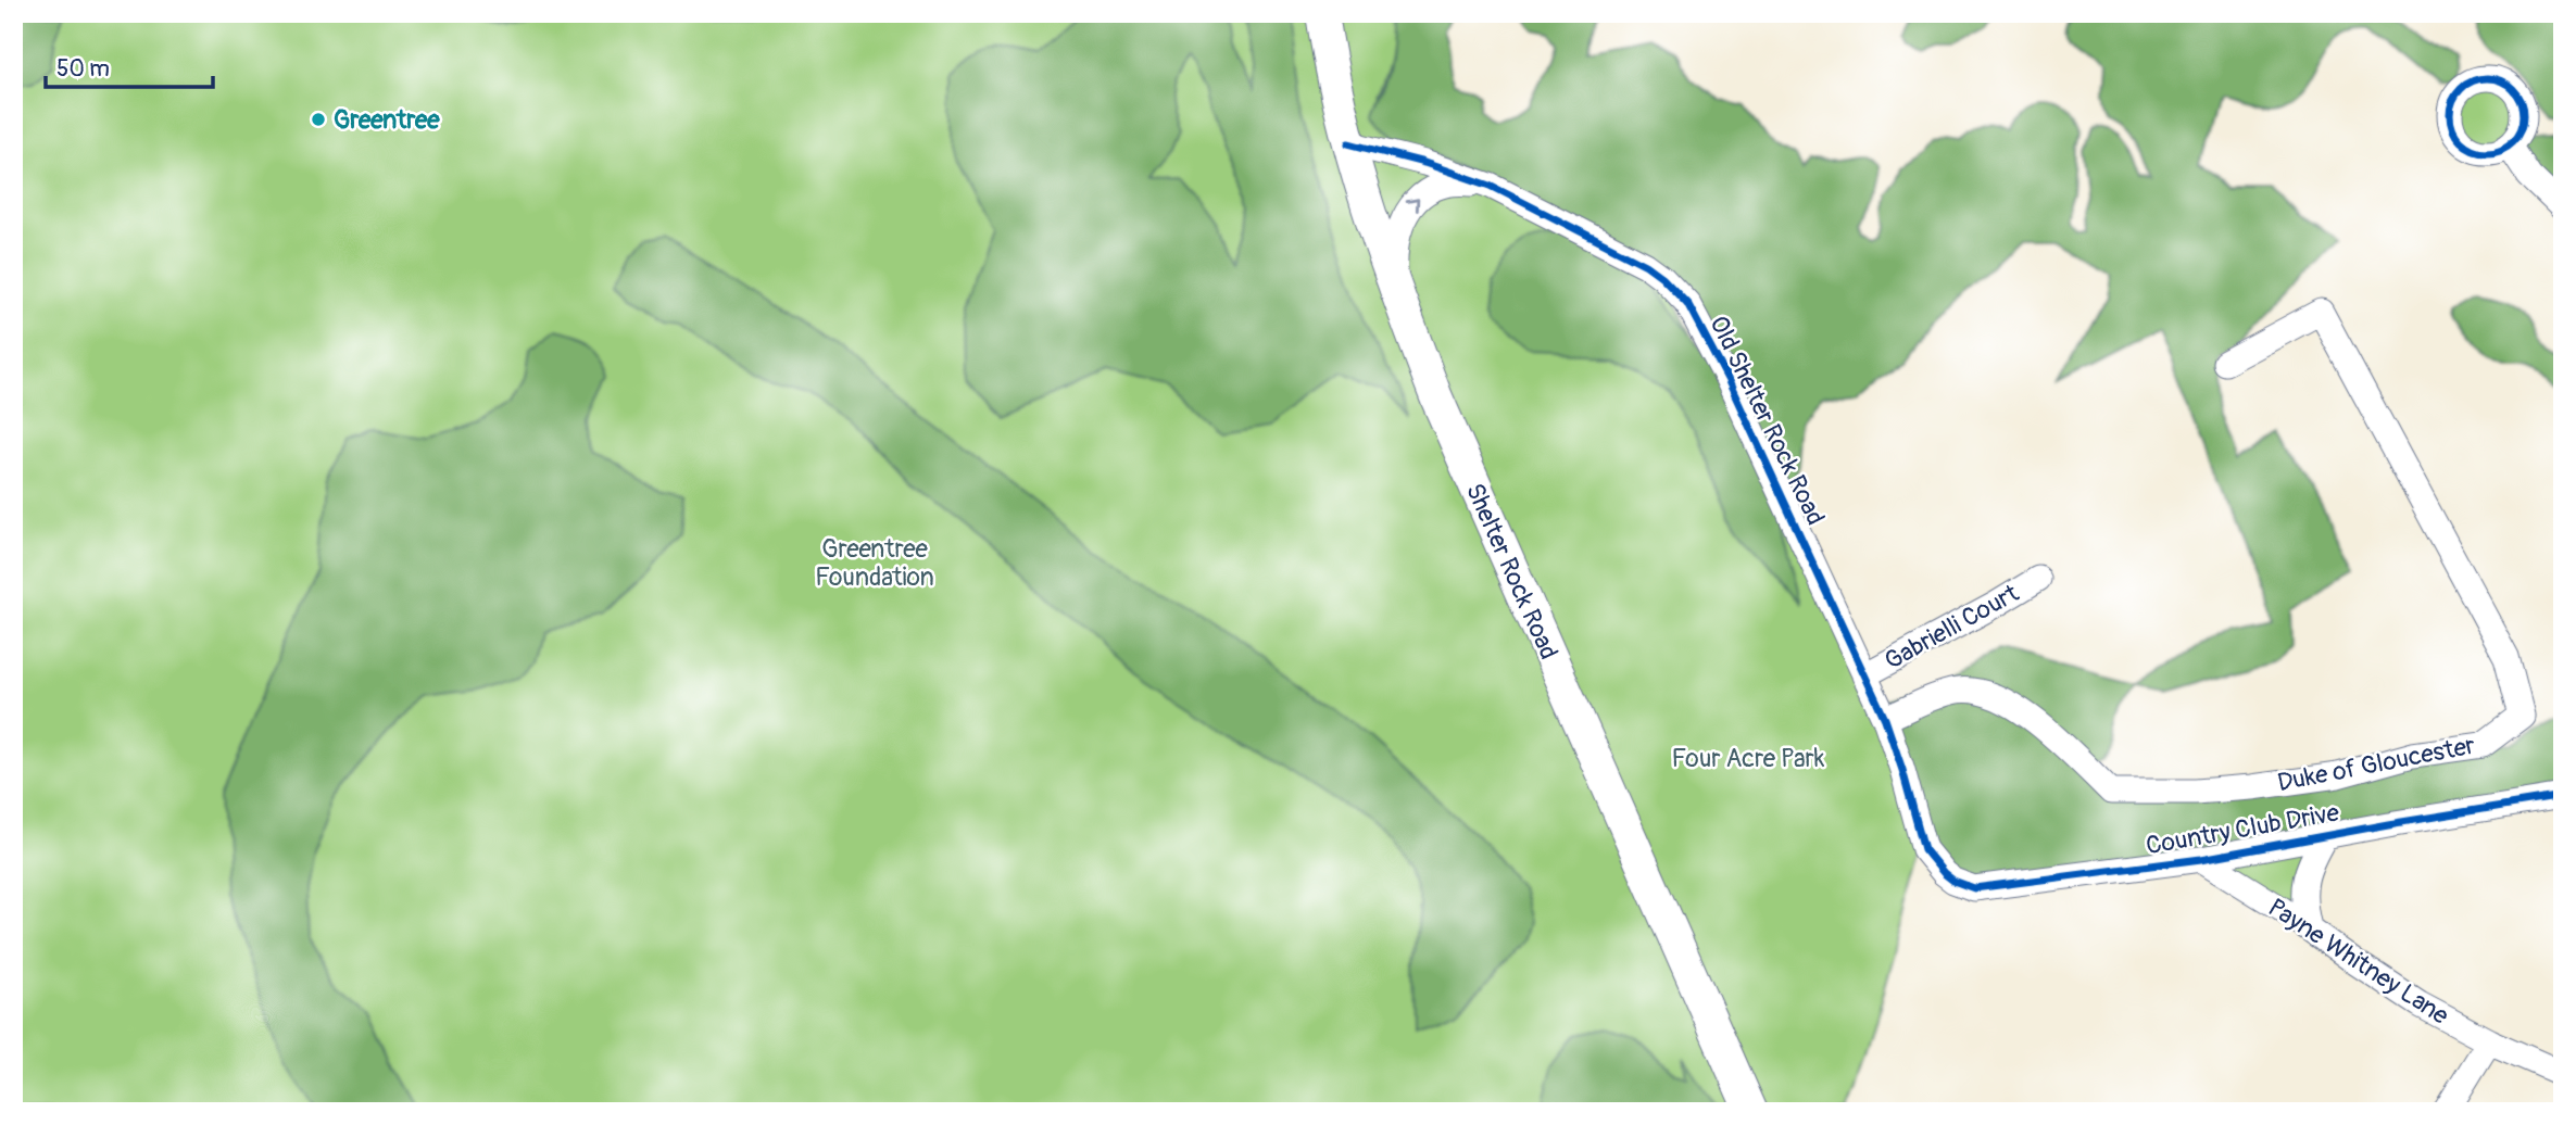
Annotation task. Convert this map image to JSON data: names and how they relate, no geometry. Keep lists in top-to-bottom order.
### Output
{
  "streets": {
    "main road": ["Shelter Rock Road"],
    "street": [
      "Old Shelter Rock Road",
      "Gabrielli Court",
      "Duke of Gloucester",
      "Country Club Drive",
      "Payne Whitney Lane"
    ]
  },
  "crossings": [
    ["Old Shelter Rock Road", "Shelter Rock Road"],
    ["Old Shelter Rock Road", "Gabrielli Court"],
    ["Old Shelter Rock Road", "Duke of Gloucester"],
    ["Old Shelter Rock Road", "Country Club Drive"],
    ["Country Club Drive", "Payne Whitney Lane"]
  ],
  "parks": ["Greentree Foundation", "Four Acre Park"],
  "places": ["Greentree"],
  "scale_bar": "50 m"
}
